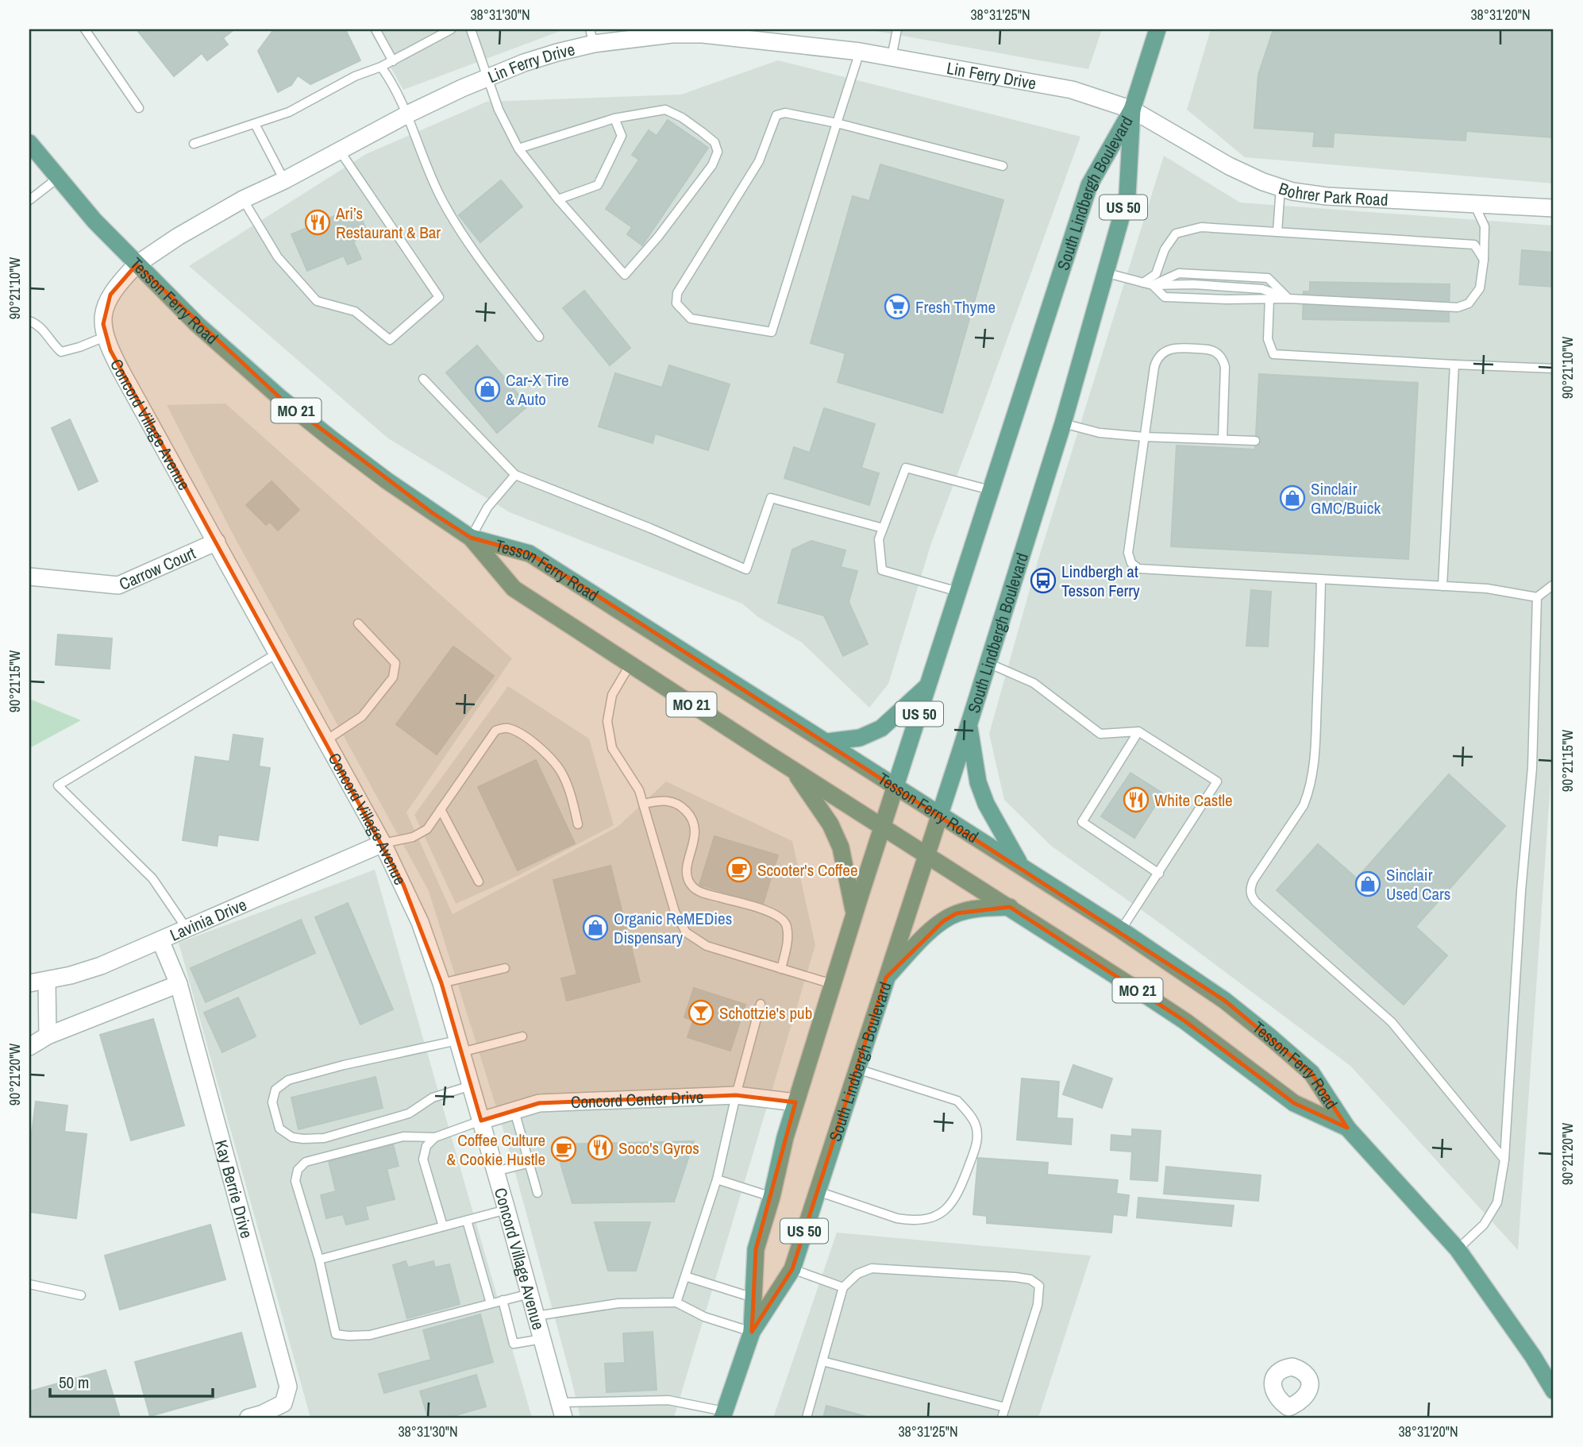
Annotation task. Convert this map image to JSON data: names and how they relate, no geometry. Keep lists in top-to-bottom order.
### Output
{
  "streets": {
    "main road": [
      "South Lindbergh Boulevard",
      "US 50",
      "Tesson Ferry Road",
      "MO 21"
    ],
    "street": [
      "Lin Ferry Drive",
      "Bohrer Park Road",
      "Concord Village Avenue",
      "Carrow Court",
      "Lavinia Drive",
      "Concord Center Drive",
      "Kay Berrie Drive"
    ]
  },
  "crossings": [
    ["Lin Ferry Drive", "Bohrer Park Road"],
    ["Lin Ferry Drive", "South Lindbergh Boulevard"],
    ["Lin Ferry Drive", "Tesson Ferry Road"],
    ["Lin Ferry Drive", "Concord Village Avenue"],
    ["Bohrer Park Road", "South Lindbergh Boulevard"],
    ["South Lindbergh Boulevard", "Tesson Ferry Road"],
    ["South Lindbergh Boulevard", "Concord Center Drive"],
    ["Tesson Ferry Road", "Concord Village Avenue"],
    ["Concord Village Avenue", "Carrow Court"],
    ["Concord Village Avenue", "Lavinia Drive"],
    ["Concord Village Avenue", "Concord Center Drive"],
    ["Lavinia Drive", "Kay Berrie Drive"]
  ],
  "places": {
    "restaurant": ["Ari’s Restaurant & Bar", "White Castle", "Soco's Gyros"],
    "supermarket": ["Fresh Thyme"],
    "shop": [
      "Car-X Tire & Auto",
      "Sinclair GMC/Buick",
      "Sinclair Used Cars",
      "Organic ReMEDies Dispensary"
    ],
    "bus stop": ["Lindbergh at Tesson Ferry"],
    "cafe": ["Scooter's Coffee", "Coffee Culture & Cookie Hustle"],
    "bar": ["Schottzie's pub"]
  },
  "scale_bar": "50 m",
  "coordinates": [
    "38°31'30\"N",
    "38°31'25\"N",
    "38°31'20\"N",
    "90°21'10\"W",
    "90°21'15\"W",
    "90°21'20\"W"
  ]
}
